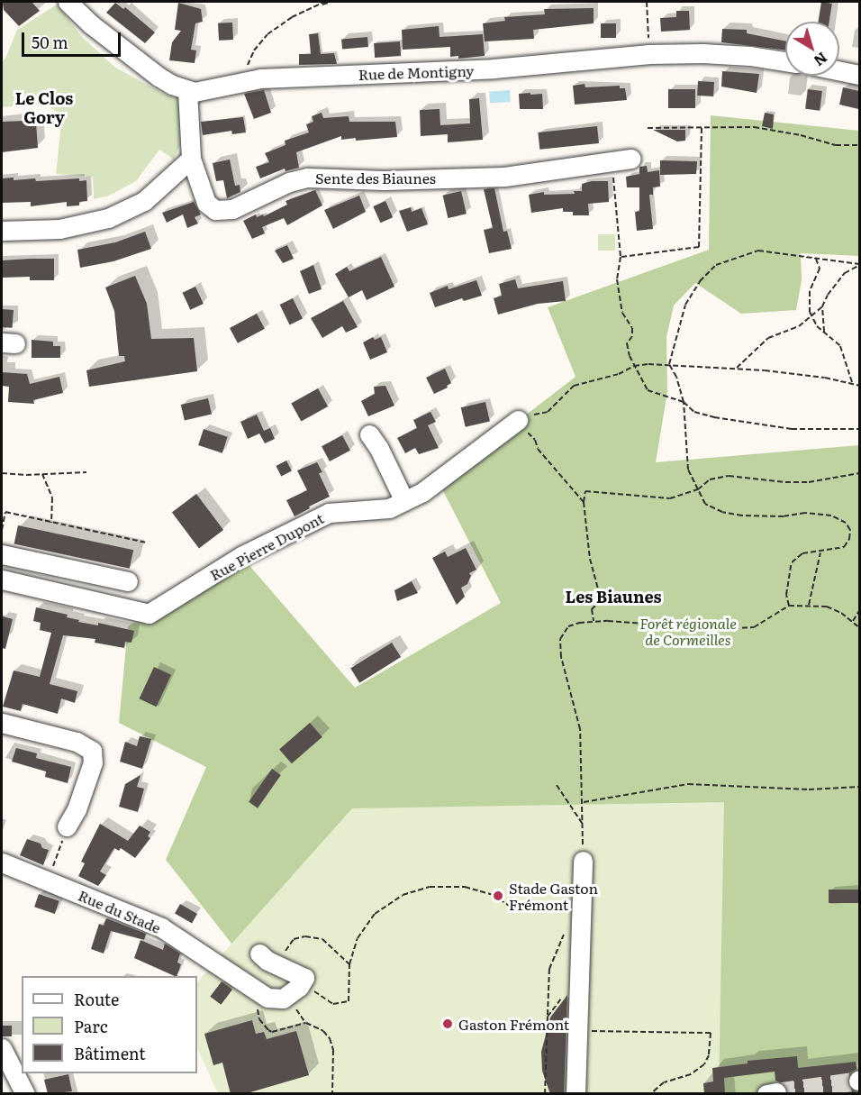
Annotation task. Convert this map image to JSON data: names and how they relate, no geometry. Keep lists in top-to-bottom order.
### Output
{
  "streets": {
    "street": [
      "Rue de Montigny",
      "Sente des Biaunes",
      "Rue Pierre Dupont",
      "Rue du Stade"
    ]
  },
  "districts": ["Le Clos Gory", "Les Biaunes"],
  "parks": ["Forêt régionale de Cormeilles"],
  "places": ["Stade Gaston Frémont", "Gaston Frémont"],
  "legend": ["Route", "Parc", "Bâtiment"],
  "scale_bar": "50 m",
  "north": "bottom right"
}
